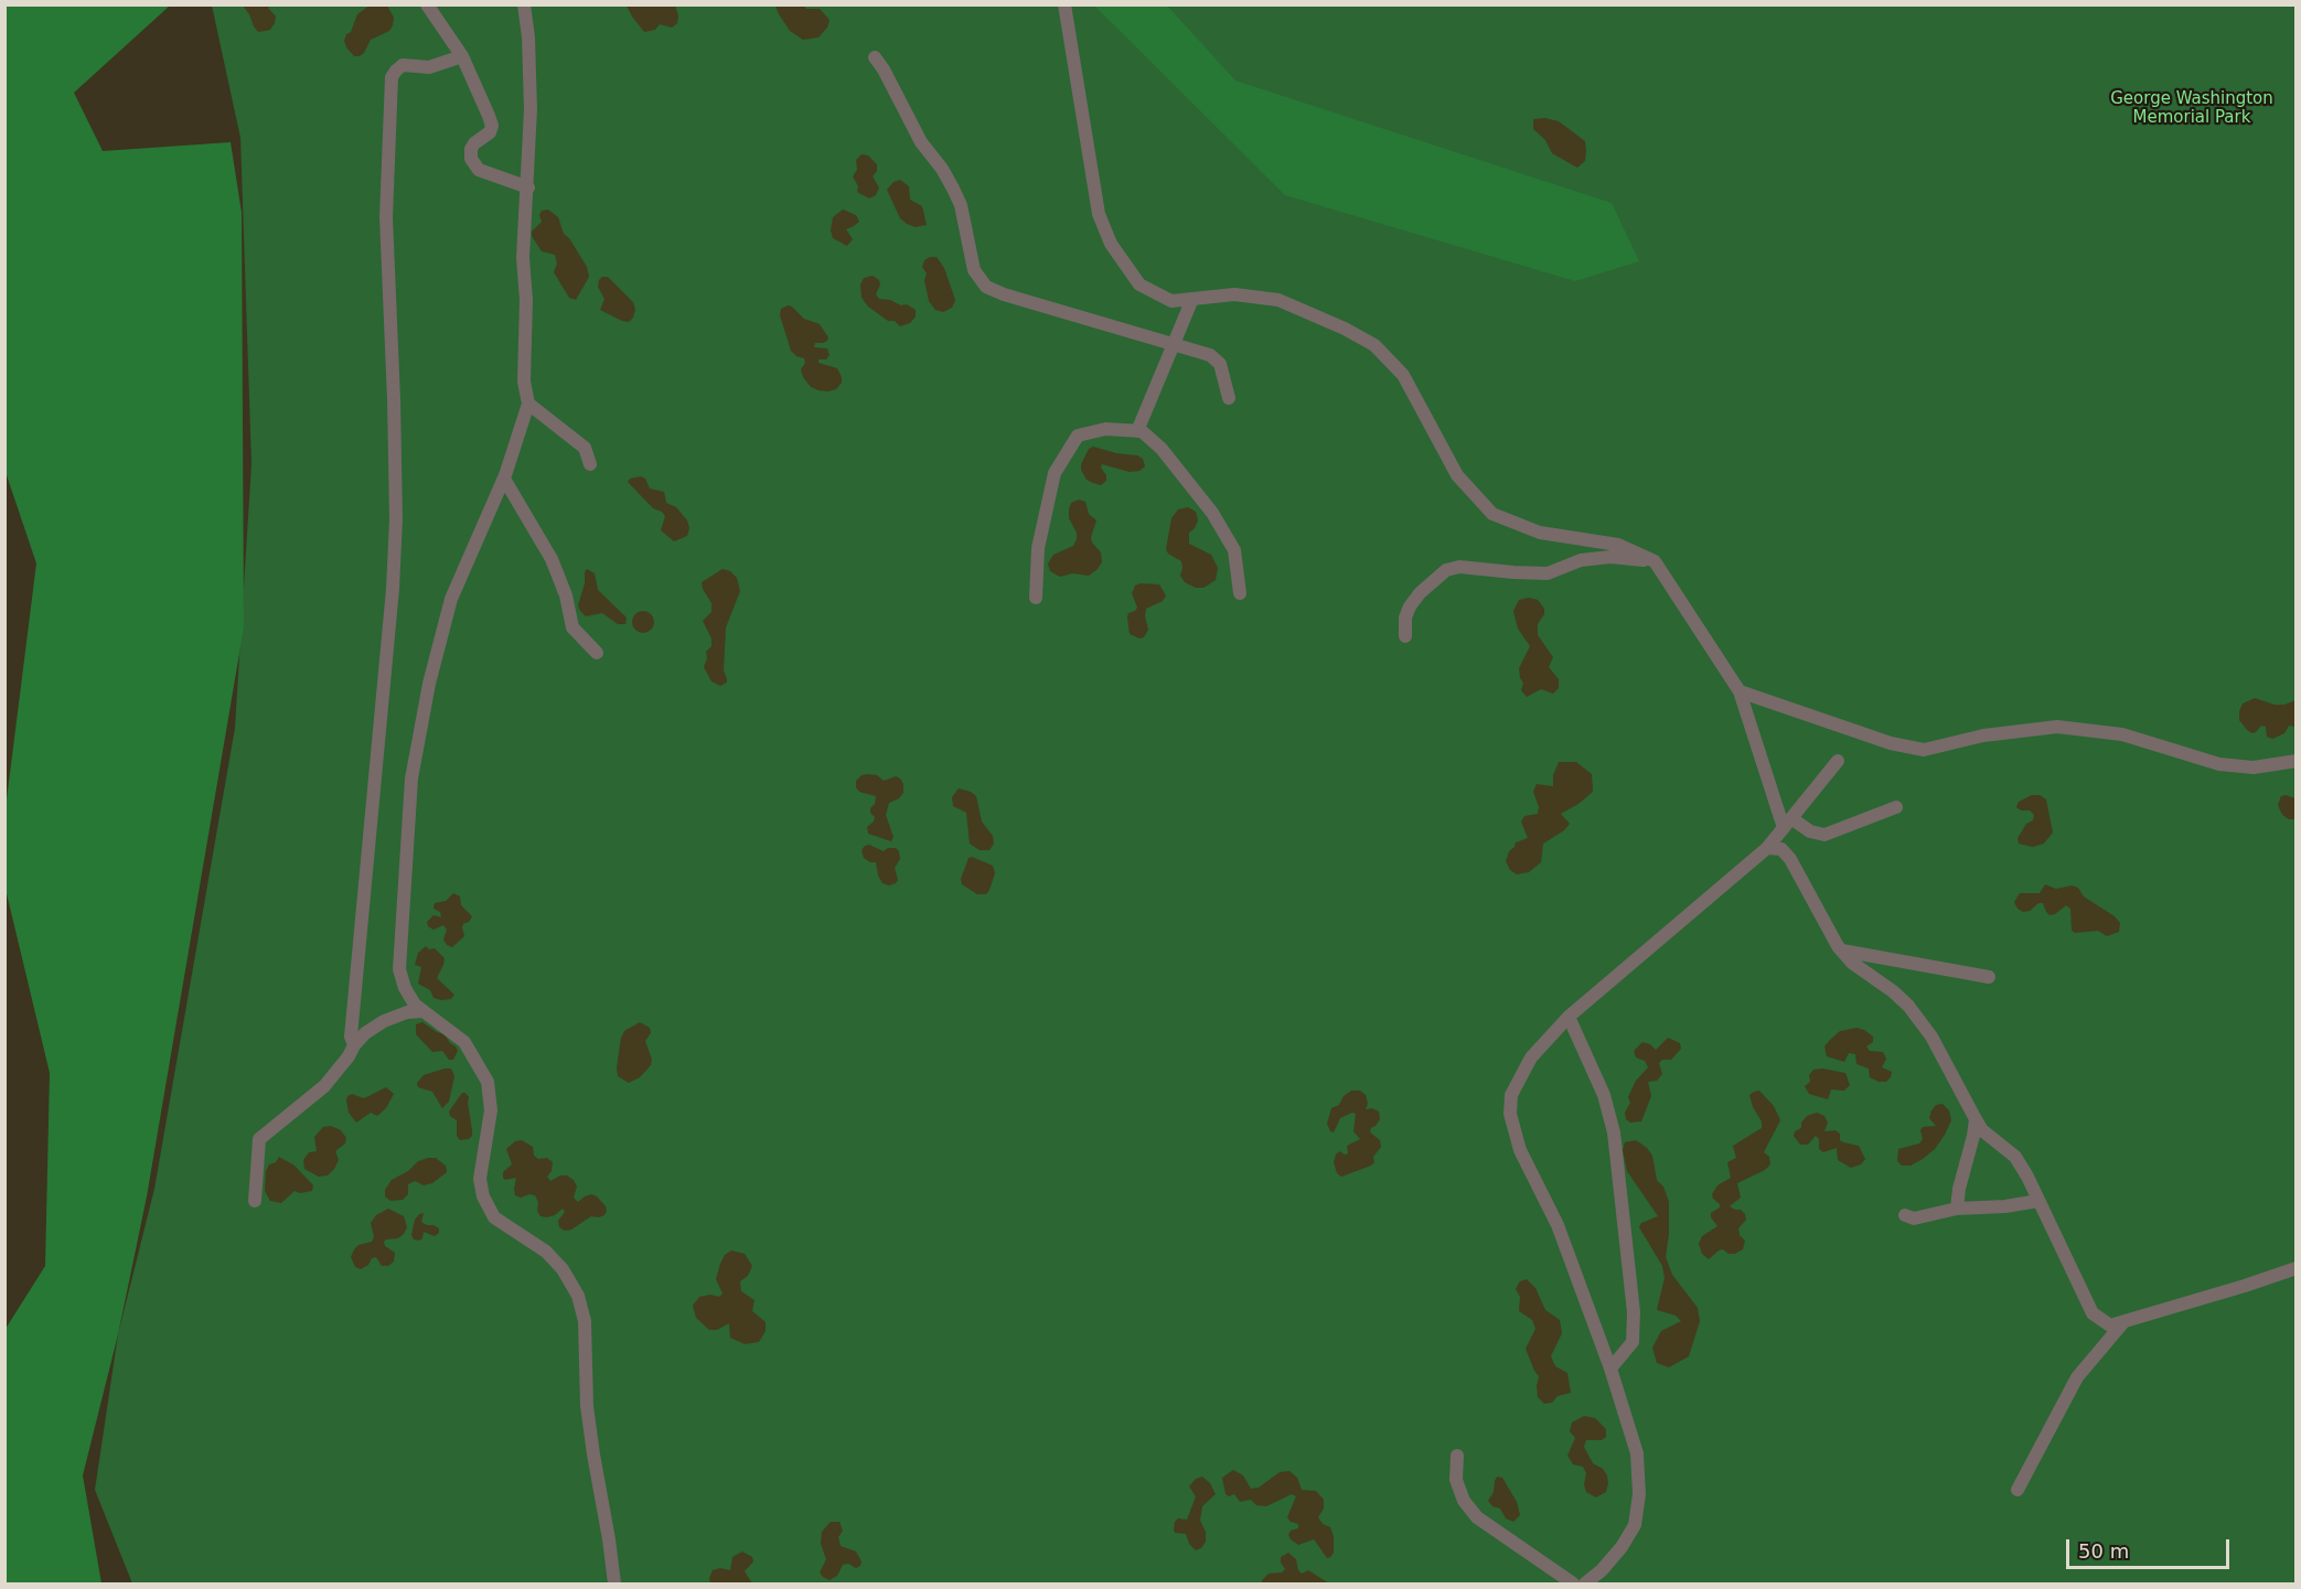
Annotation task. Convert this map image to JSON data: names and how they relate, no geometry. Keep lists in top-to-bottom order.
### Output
{
  "parks": ["George Washington Memorial Park"],
  "scale_bar": "50 m"
}
